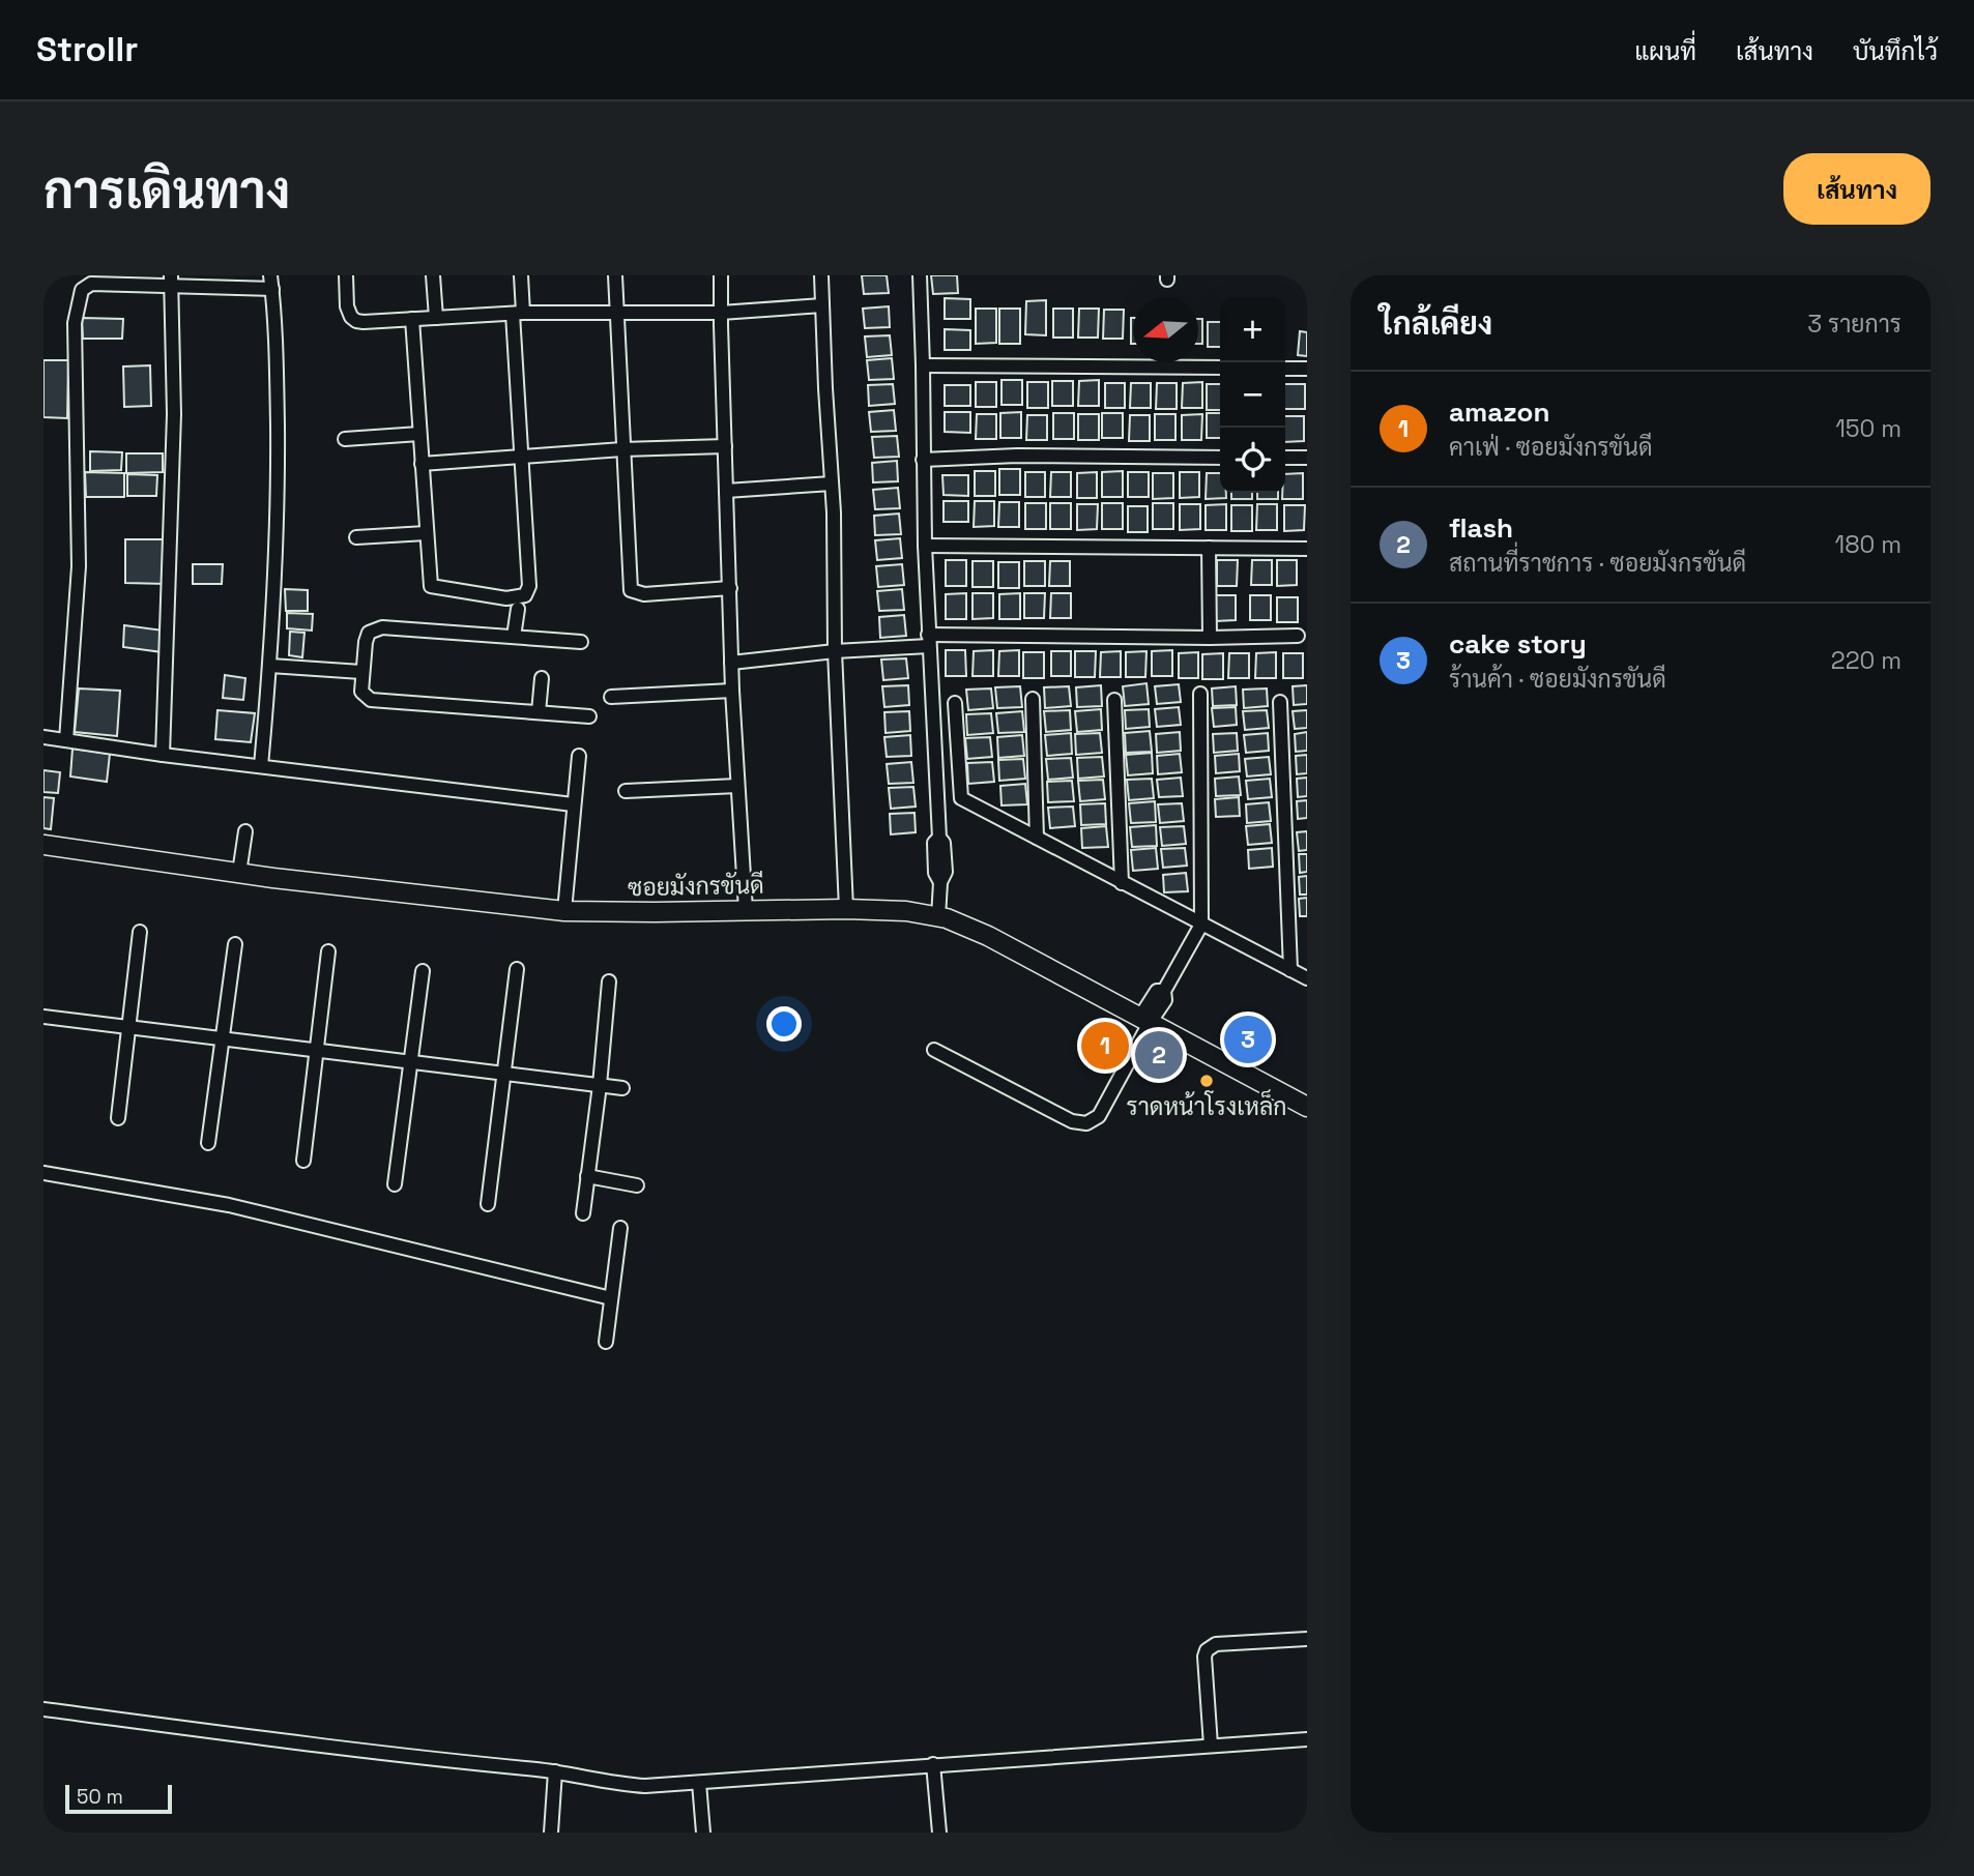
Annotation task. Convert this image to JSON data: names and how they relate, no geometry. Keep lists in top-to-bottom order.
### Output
{
  "streets": {
    "street": ["ซอยมังกรขันดี"]
  },
  "places": ["ราดหน้าโรงเหล็ก"],
  "scale_bar": "50 m",
  "north": "left",
  "page": {
    "header": "Strollr",
    "nav": ["แผนที่", "เส้นทาง", "บันทึกไว้"],
    "buttons": "เส้นทาง",
    "title": "การเดินทาง",
    "heading": ["ใกล้เคียง", "3 รายการ"],
    "map_buttons": ["+", "−"],
    "list": [
      {
        "mark": "1",
        "name": "amazon",
        "note": "คาเฟ่ · ซอยมังกรขันดี",
        "value": "150 m"
      },
      {
        "mark": "2",
        "name": "flash",
        "note": "สถานที่ราชการ · ซอยมังกรขันดี",
        "value": "180 m"
      },
      {
        "mark": "3",
        "name": "cake story",
        "note": "ร้านค้า · ซอยมังกรขันดี",
        "value": "220 m"
      }
    ],
    "pins": ["3", "1", "2"],
    "scale": "50 m"
  }
}
